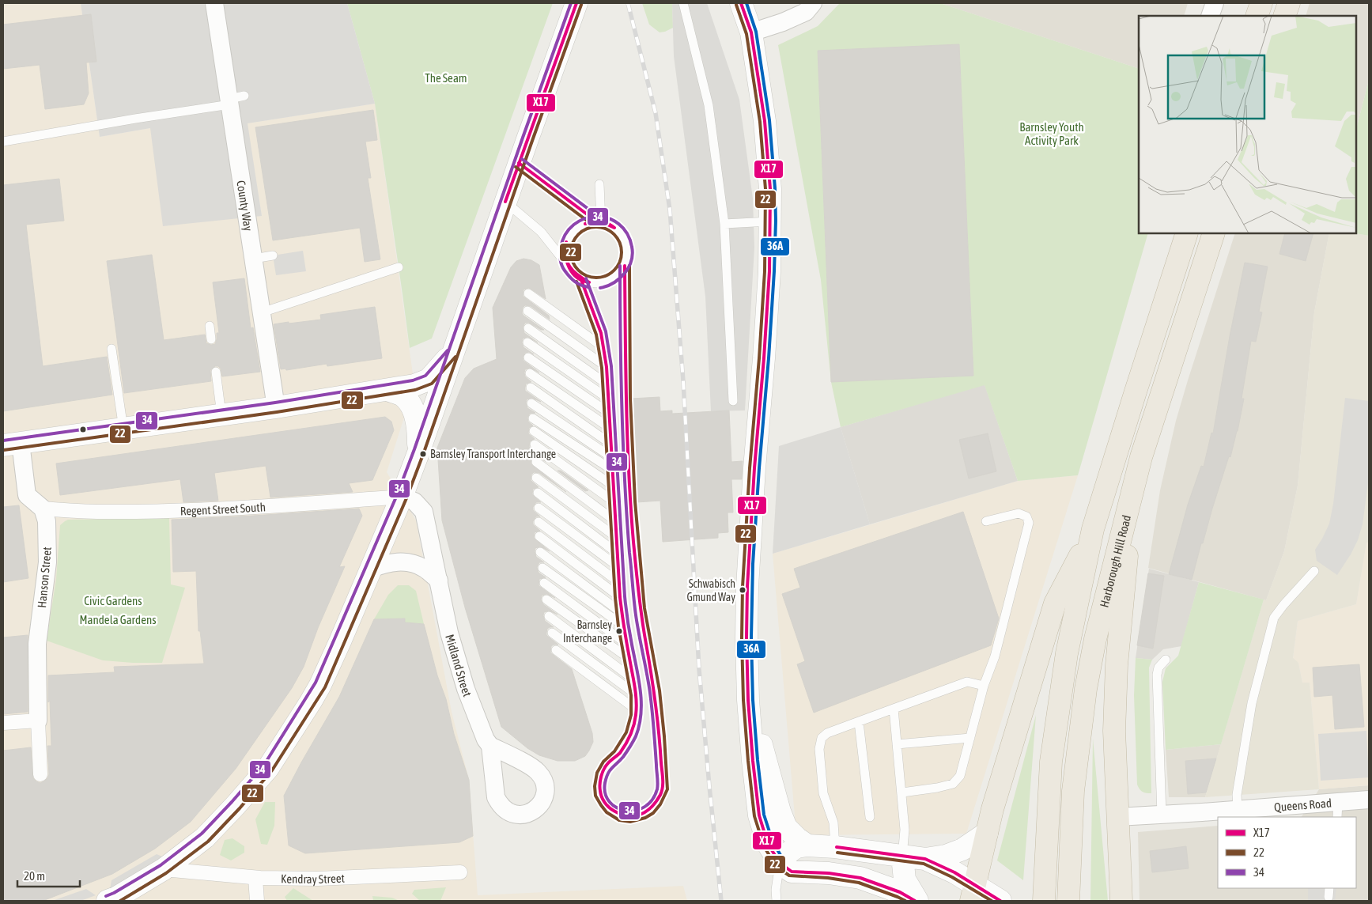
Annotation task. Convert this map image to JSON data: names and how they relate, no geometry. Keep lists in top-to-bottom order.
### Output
{
  "streets": {
    "highway": ["Harborough Hill Road"],
    "street": [
      "County Way",
      "Regent Street South",
      "Hanson Street",
      "Midland Street",
      "Queens Road",
      "Kendray Street"
    ]
  },
  "crossings": [
    ["Regent Street South", "Hanson Street"],
    ["Regent Street South", "Midland Street"]
  ],
  "parks": [
    "The Seam",
    "Barnsley Youth Activity Park",
    "Civic Gardens",
    "Mandela Gardens"
  ],
  "places": ["Barnsley Transport Interchange", "Schwabisch Gmund Way", "Barnsley Interchange"],
  "lines": [
    "transit line X17",
    "transit line 34",
    "transit line 36A",
    "transit line 22"
  ],
  "legend": ["X17", "22", "34"],
  "scale_bar": "20 m"
}
